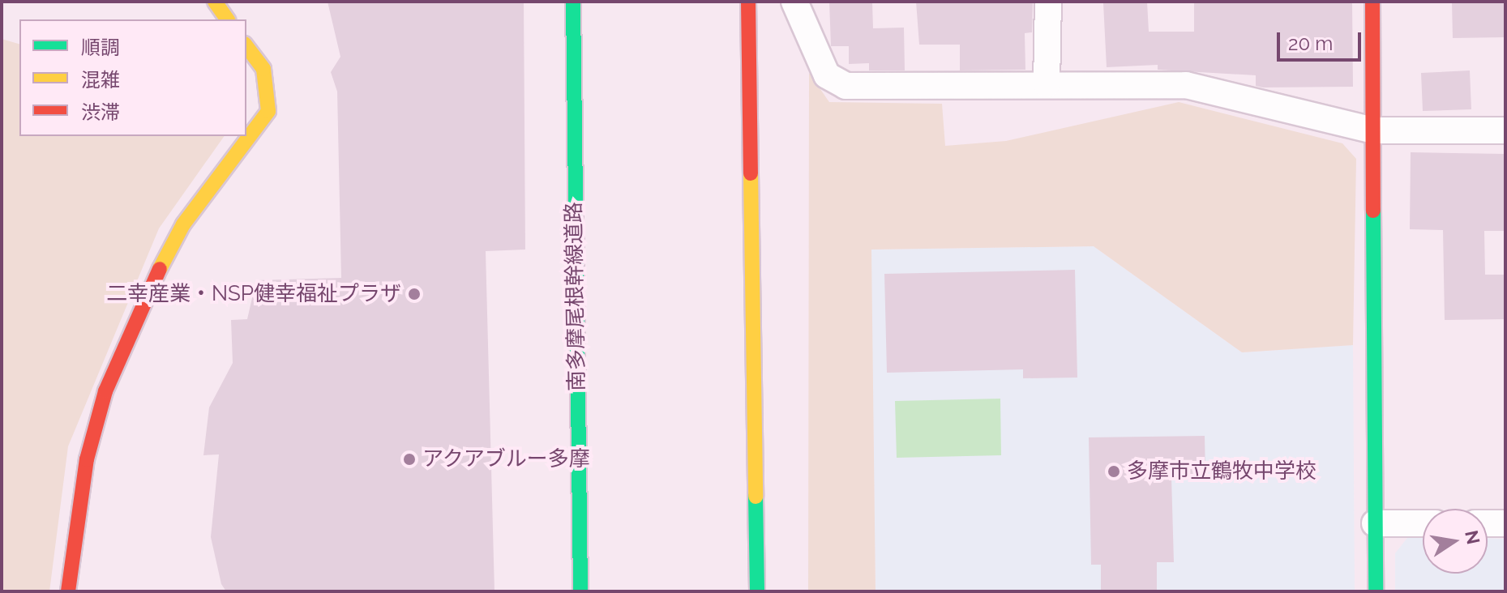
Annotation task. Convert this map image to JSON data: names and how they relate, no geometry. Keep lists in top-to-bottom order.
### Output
{
  "streets": {
    "street": ["南多摩尾根幹線道路"]
  },
  "places": ["二幸産業・NSP健幸福祉プラザ", "アクアブルー多摩", "多摩市立鶴牧中学校"],
  "legend": ["順調", "混雑", "渋滞"],
  "scale_bar": "20 m",
  "north": "right"
}
